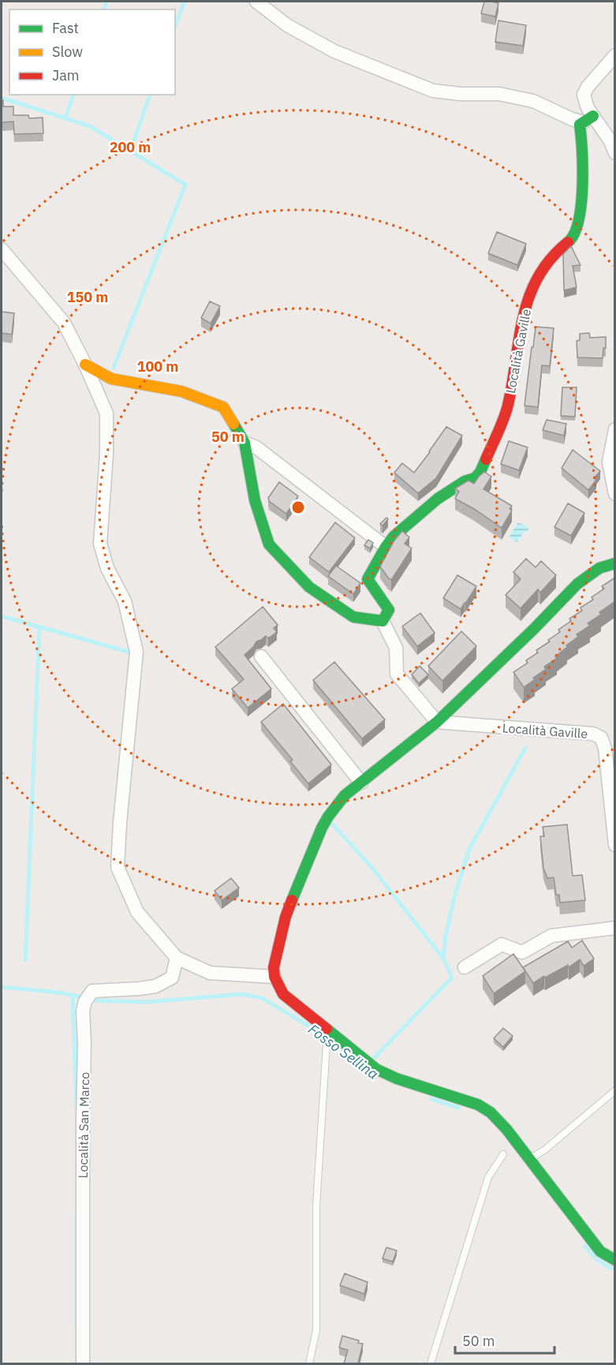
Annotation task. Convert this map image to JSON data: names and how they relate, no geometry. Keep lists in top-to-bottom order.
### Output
{
  "streets": {
    "street": ["Località Gaville", "Località San Marco"]
  },
  "water": ["Fosso Sellina"],
  "legend": ["Fast", "Slow", "Jam"],
  "scale_bar": "50 m",
  "rings": [
    "200 m",
    "150 m",
    "100 m",
    "50 m"
  ]
}
